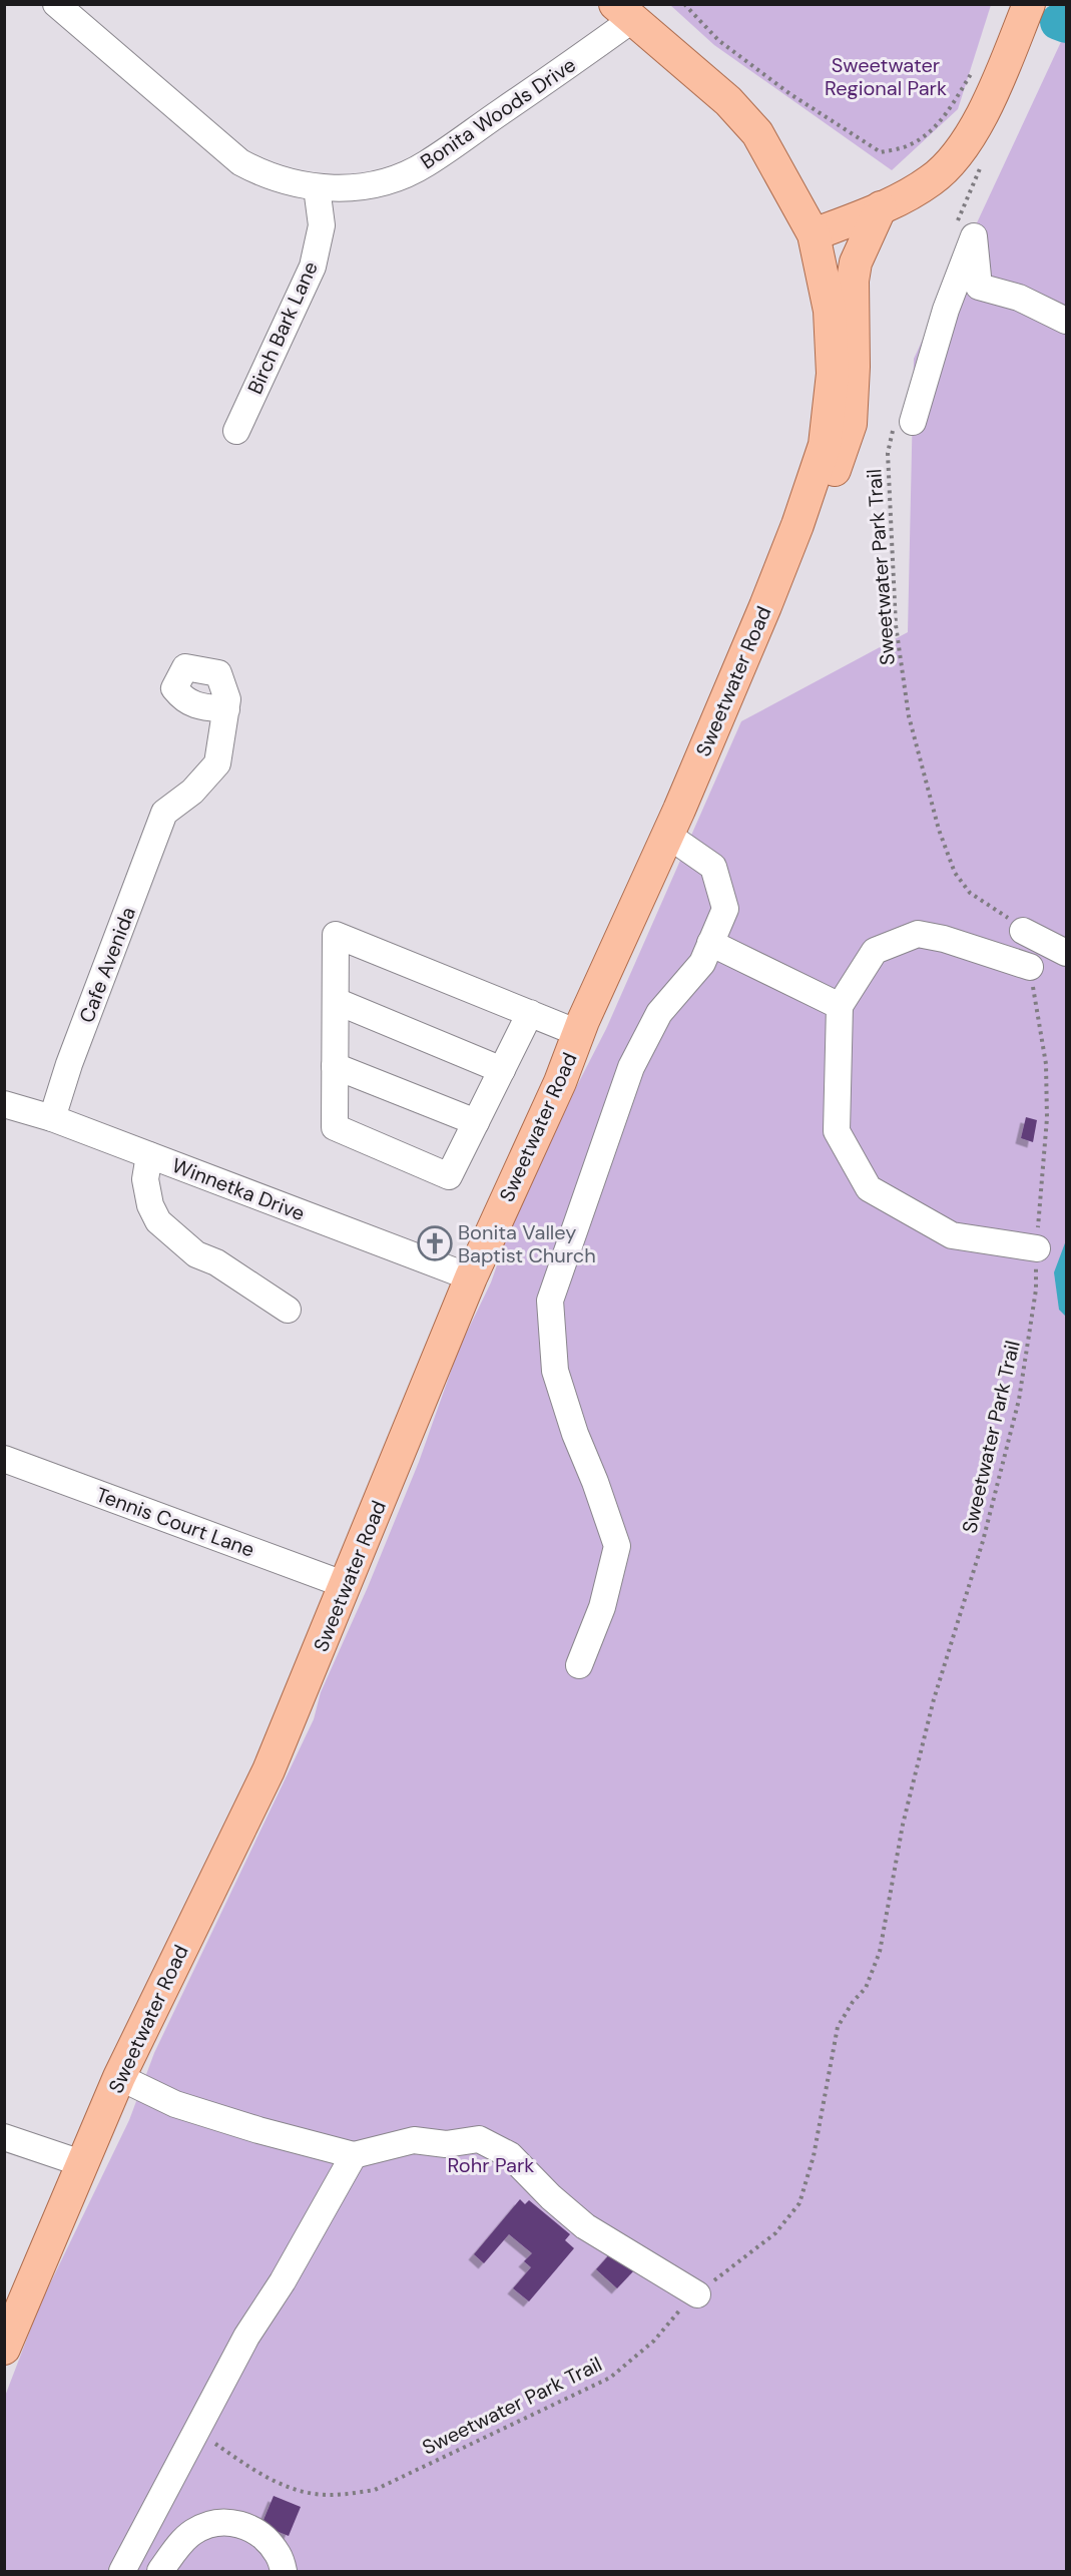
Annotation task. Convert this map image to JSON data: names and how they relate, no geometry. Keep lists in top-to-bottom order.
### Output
{
  "streets": {
    "main road": ["Sweetwater Road"],
    "street": [
      "Bonita Woods Drive",
      "Birch Bark Lane",
      "Cafe Avenida",
      "Winnetka Drive",
      "Tennis Court Lane"
    ],
    "path": ["Sweetwater Park Trail"]
  },
  "crossings": [
    ["Bonita Woods Drive", "Birch Bark Lane"],
    ["Bonita Woods Drive", "Sweetwater Road"],
    ["Sweetwater Road", "Winnetka Drive"],
    ["Sweetwater Road", "Tennis Court Lane"],
    ["Cafe Avenida", "Winnetka Drive"]
  ],
  "parks": ["Sweetwater Regional Park", "Rohr Park"],
  "places": {
    "church": ["Bonita Valley Baptist Church"]
  }
}
